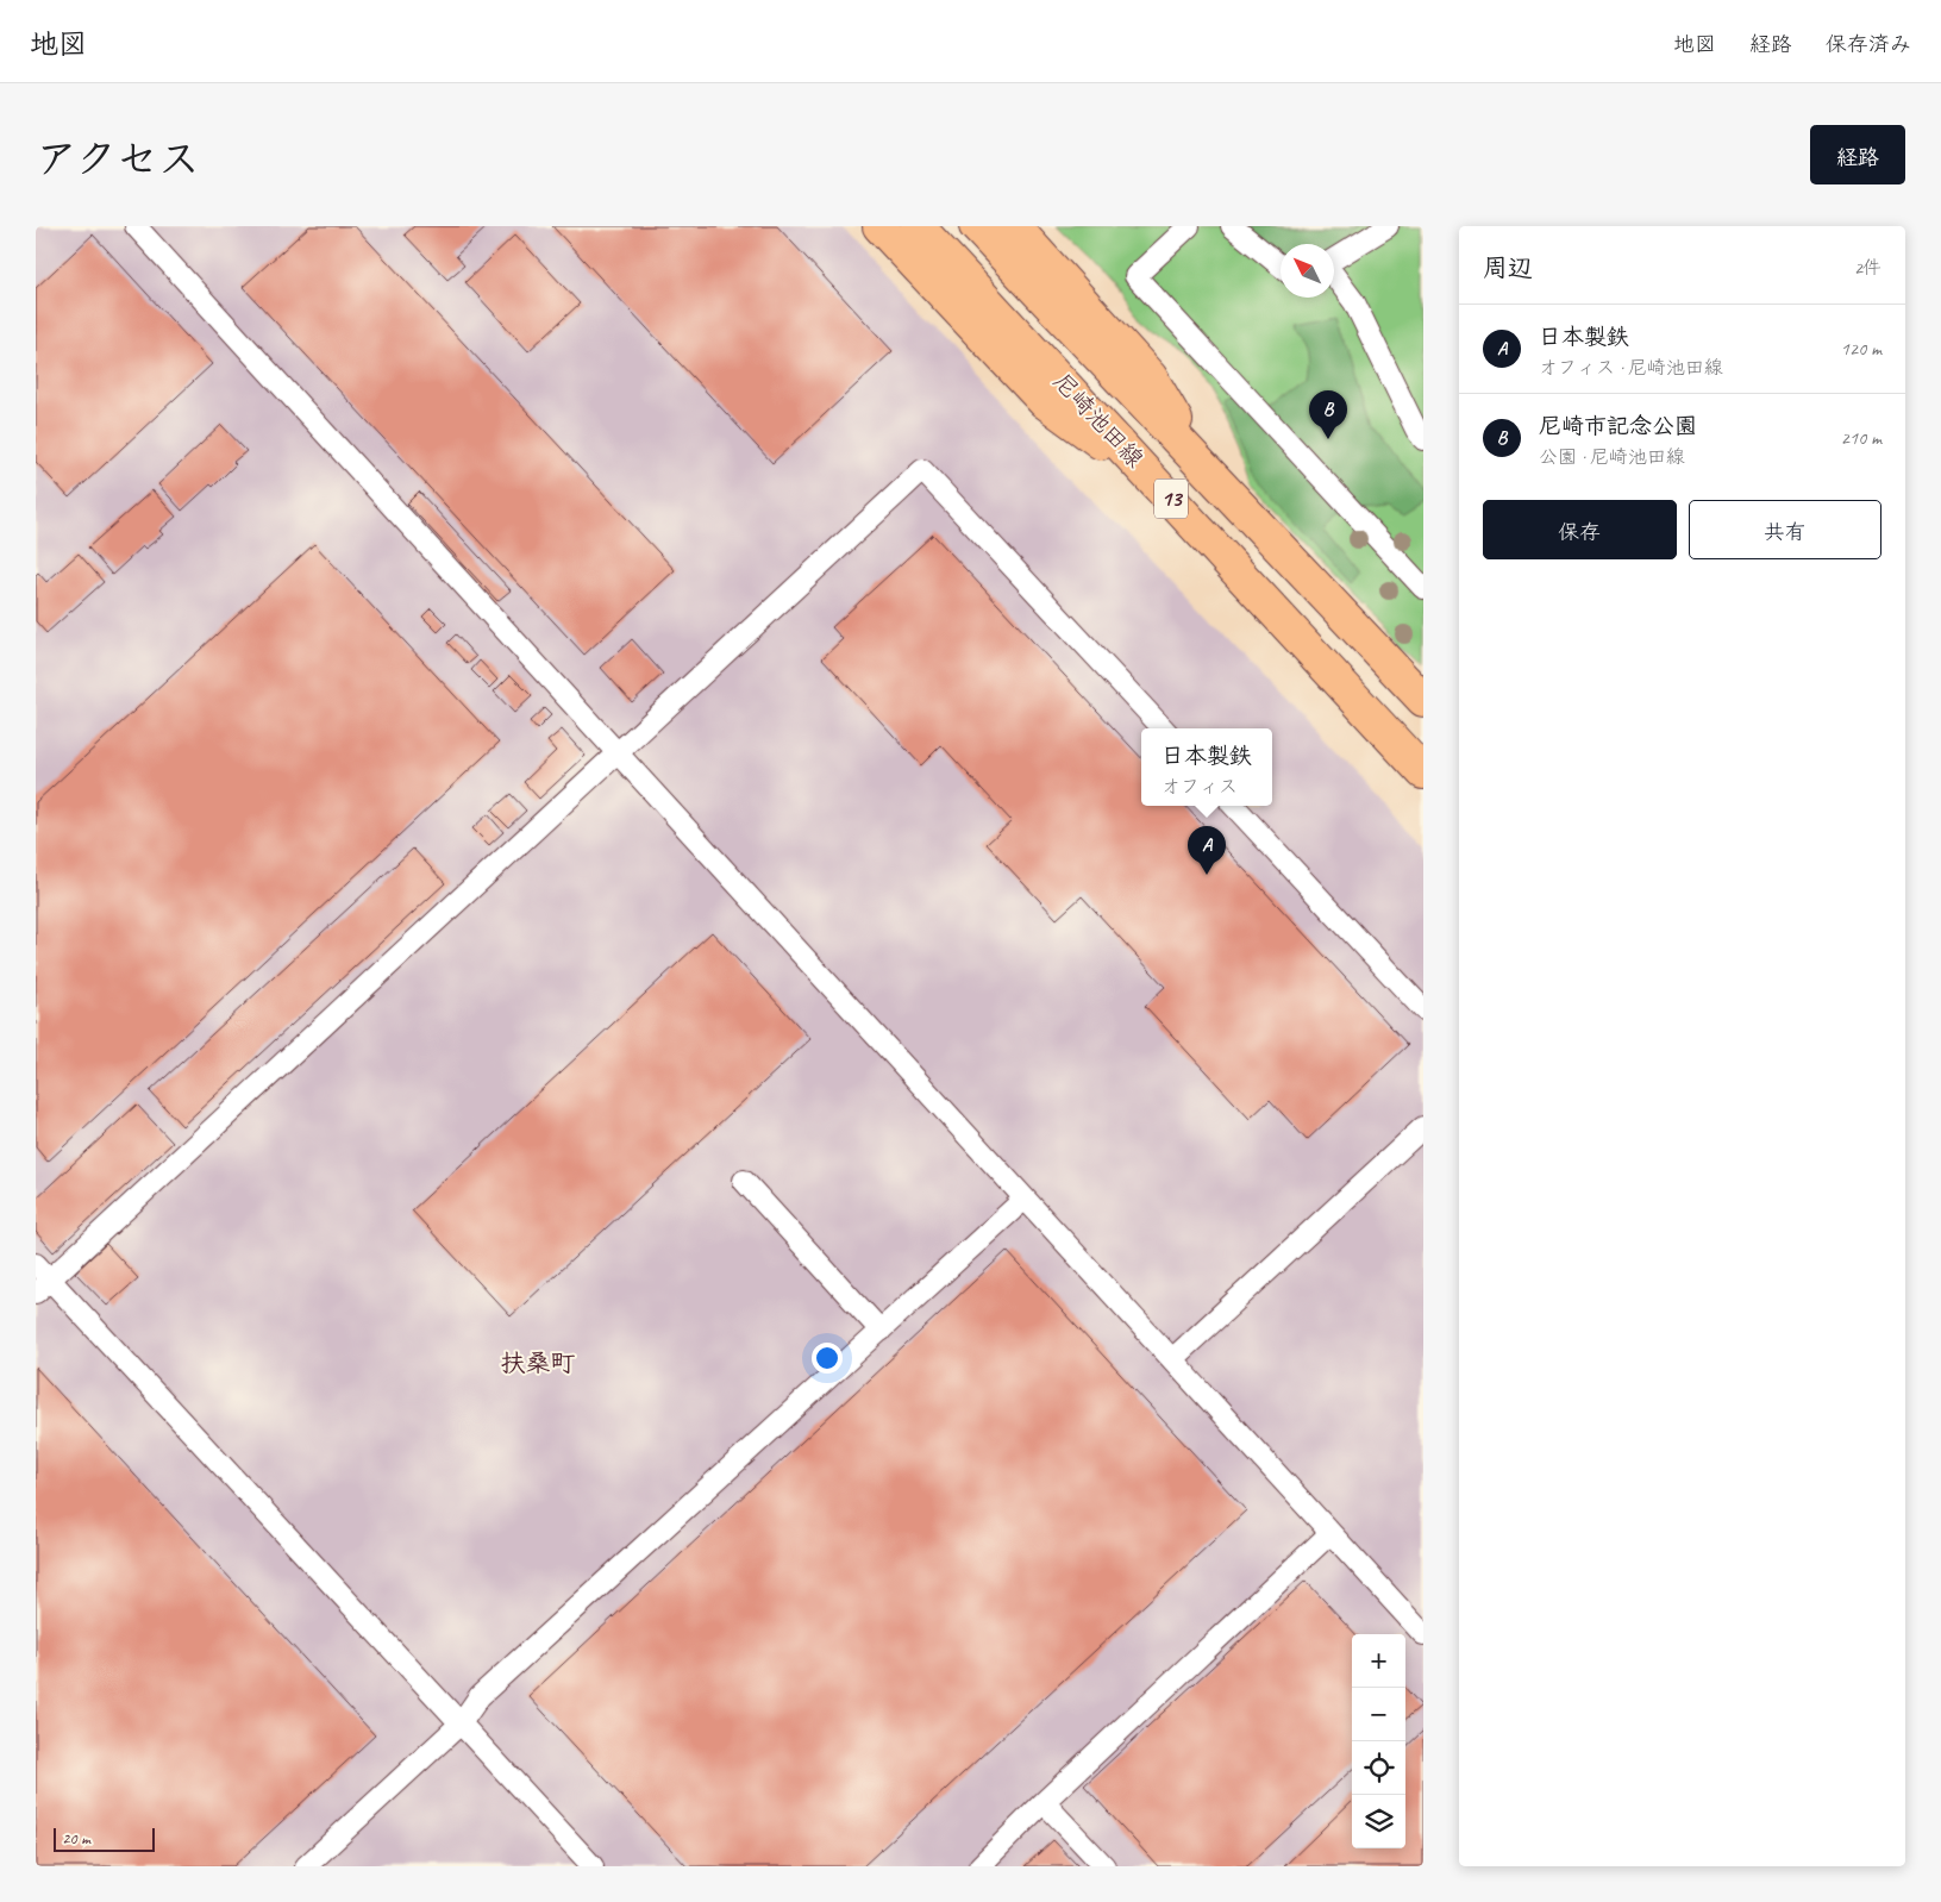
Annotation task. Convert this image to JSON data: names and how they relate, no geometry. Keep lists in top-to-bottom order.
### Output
{
  "streets": {
    "main road": ["尼崎池田線", "13"]
  },
  "districts": ["扶桑町"],
  "scale_bar": "20 m",
  "north": "top left",
  "page": {
    "header": "地図",
    "nav": ["地図", "経路", "保存済み"],
    "title": "アクセス",
    "buttons": [
      "経路",
      ["保存", "共有"]
    ],
    "heading": ["周辺", "2件"],
    "list": [
      {
        "mark": "A",
        "name": "日本製鉄",
        "note": "オフィス · 尼崎池田線",
        "value": "120 m"
      },
      {
        "mark": "B",
        "name": "尼崎市記念公園",
        "note": "公園 · 尼崎池田線",
        "value": "210 m"
      }
    ],
    "pins": ["B", "A"],
    "popup": ["日本製鉄", "オフィス"],
    "map_buttons": ["+", "−"],
    "scale": "20 m"
  }
}
